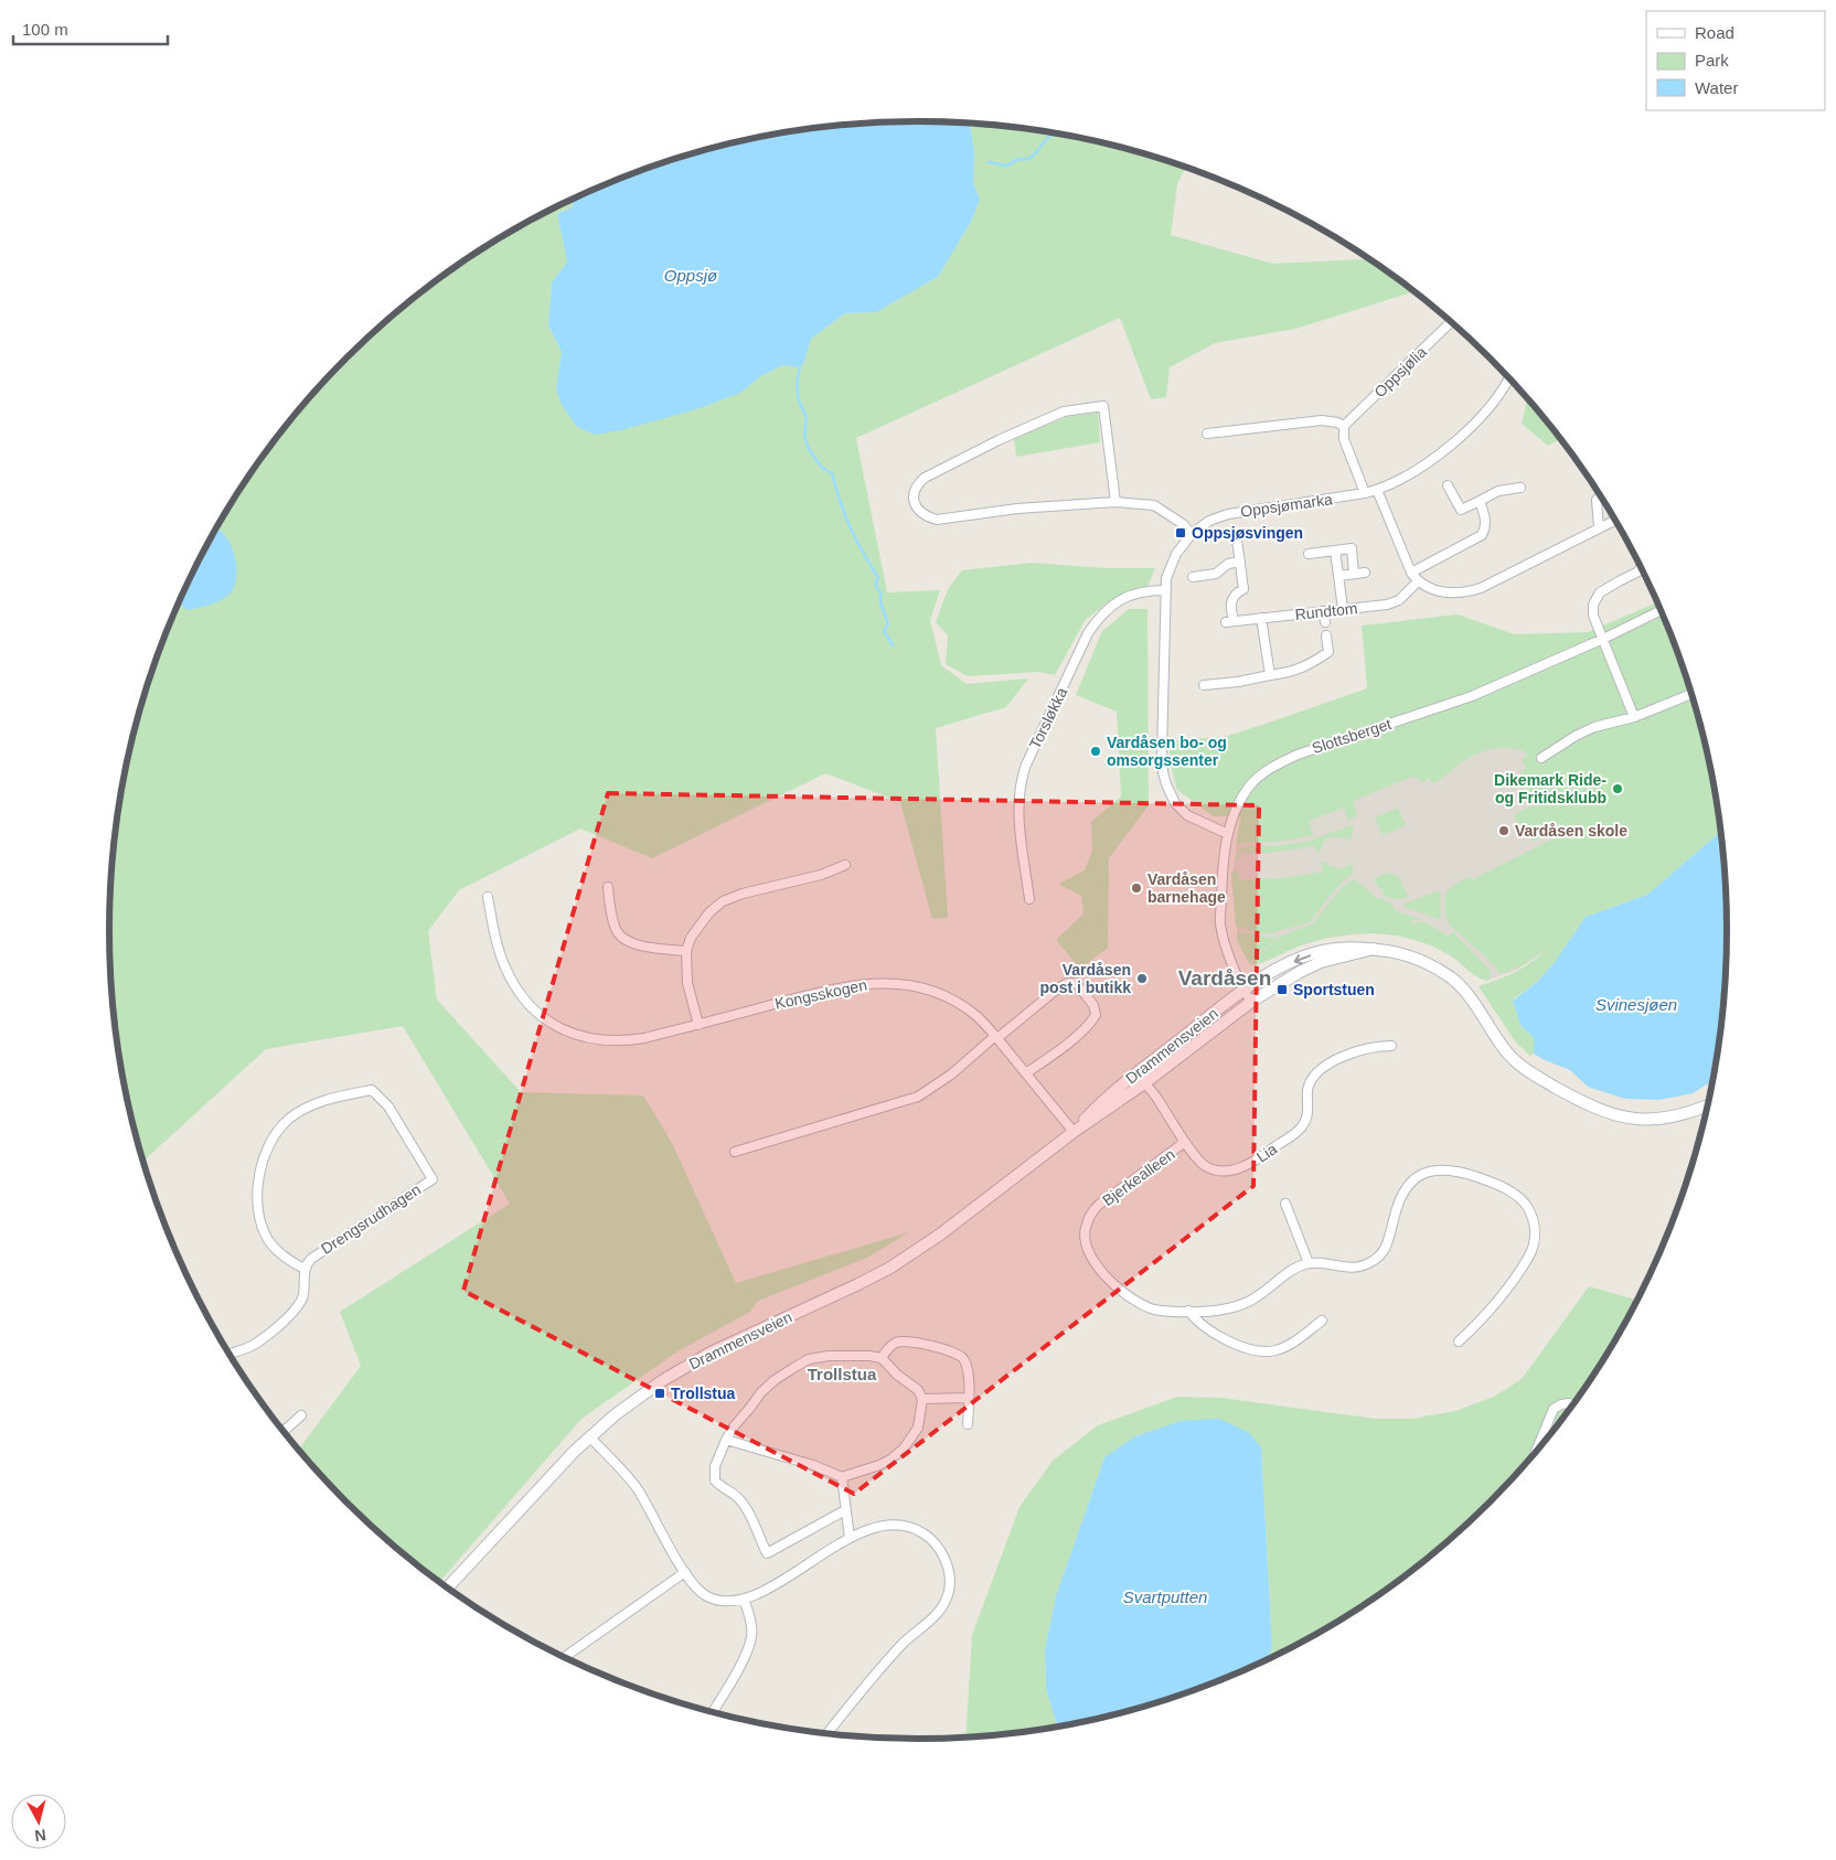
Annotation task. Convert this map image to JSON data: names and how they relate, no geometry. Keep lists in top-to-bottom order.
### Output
{
  "streets": {
    "main road": ["Drammensveien"],
    "street": [
      "Oppsjølia",
      "Oppsjømarka",
      "Rundtom",
      "Torsløkka",
      "Slottsberget",
      "Kongsskogen",
      "Lia",
      "Bjerkealleen",
      "Drengsrudhagen"
    ]
  },
  "crossings": [
    ["Oppsjømarka", "Torsløkka"],
    ["Oppsjømarka", "Slottsberget"],
    ["Slottsberget", "Drammensveien"],
    ["Kongsskogen", "Drammensveien"],
    ["Drammensveien", "Lia"],
    ["Lia", "Bjerkealleen"]
  ],
  "districts": ["Vardåsen", "Trollstua"],
  "water": ["Oppsjø", "Svinesjøen", "Svartputten"],
  "places": {
    "transit": ["Oppsjøsvingen", "Sportstuen", "Trollstua"],
    "other": [
      "Vardåsen bo- og omsorgssenter",
      "Dikemark Ride- og Fritidsklubb",
      "Vardåsen skole",
      "Vardåsen barnehage",
      "Vardåsen post i butikk"
    ]
  },
  "legend": ["Road", "Park", "Water"],
  "scale_bar": "100 m",
  "north": "bottom"
}
